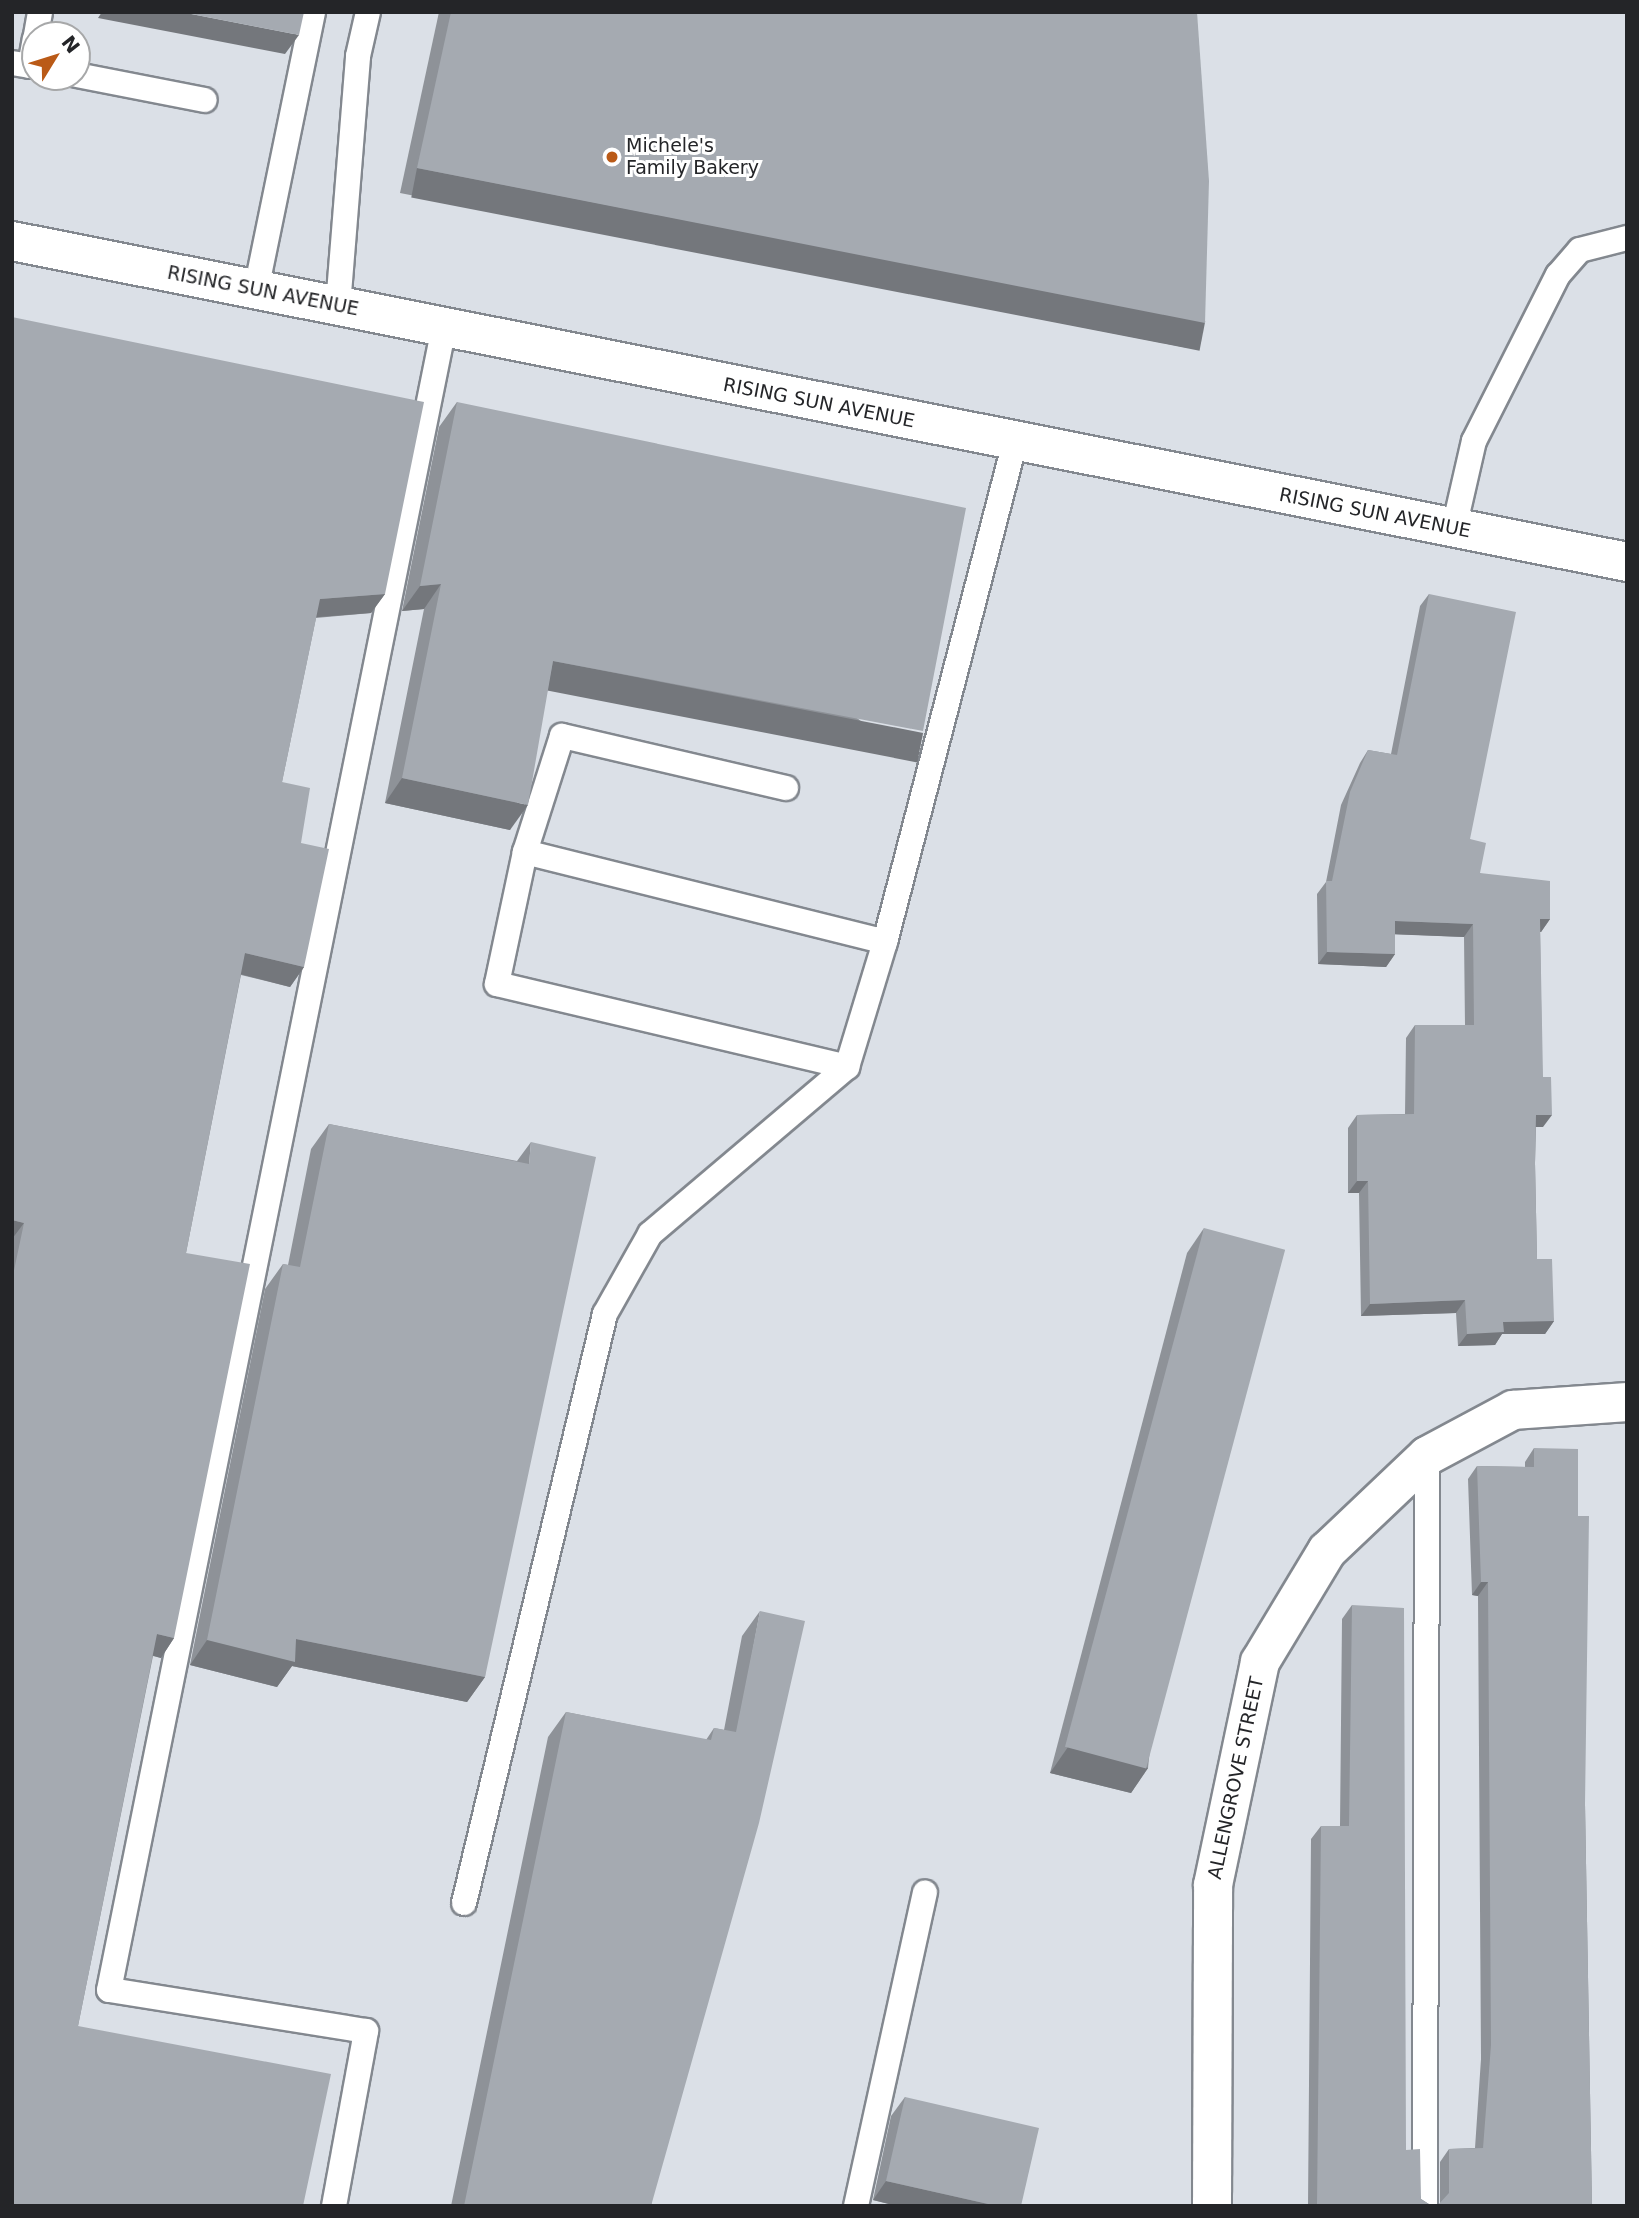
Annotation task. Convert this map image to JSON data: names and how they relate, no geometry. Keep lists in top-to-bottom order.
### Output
{
  "streets": {
    "main road": ["RISING SUN AVENUE", "ALLENGROVE STREET"]
  },
  "places": ["Michele's Family Bakery"],
  "north": "top right"
}
